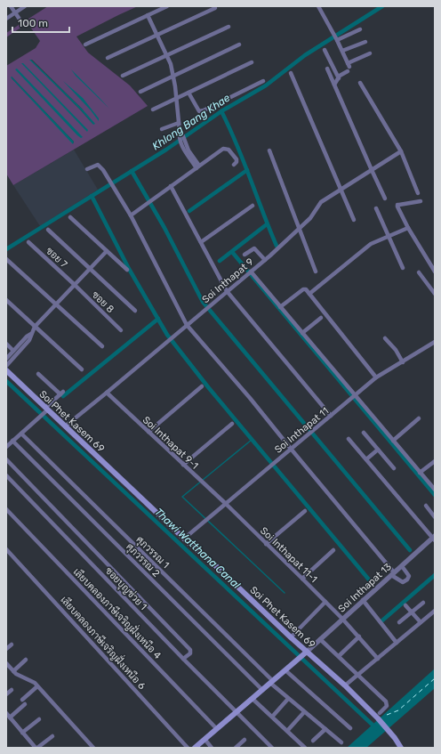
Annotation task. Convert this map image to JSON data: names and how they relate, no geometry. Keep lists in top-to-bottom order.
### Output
{
  "streets": {
    "main road": ["Soi Phet Kasem 69"],
    "street": [
      "ซอย 7",
      "Soi Inthapat 9",
      "ซอย 8",
      "Soi Inthapat 11",
      "Soi Inthapat 9-1",
      "ศุภวรรณ 1",
      "Soi Inthapat 11-1",
      "ศุภวรรณ 2",
      "Soi Inthapat 13",
      "ซอยบุญช่วย 1",
      "เลียบคลองภาษีเจริญฝั่งเหนือ 4",
      "เลียบคลองภาษีเจริญฝั่งเหนือ 6"
    ]
  },
  "crossings": [
    ["ซอย 7", "ซอย 8"],
    ["Soi Inthapat 9", "Soi Phet Kasem 69"],
    ["Soi Inthapat 9", "Soi Inthapat 9-1"],
    ["Soi Phet Kasem 69", "Soi Inthapat 11"],
    ["Soi Phet Kasem 69", "Soi Inthapat 13"],
    ["Soi Inthapat 11", "Soi Inthapat 9-1"],
    ["Soi Inthapat 11", "Soi Inthapat 11-1"],
    ["Soi Inthapat 9-1", "Soi Inthapat 11-1"],
    ["Soi Inthapat 11-1", "Soi Inthapat 13"]
  ],
  "water": ["Khlong Bang Khae", "Thawi Watthana Canal"],
  "scale_bar": "100 m"
}
